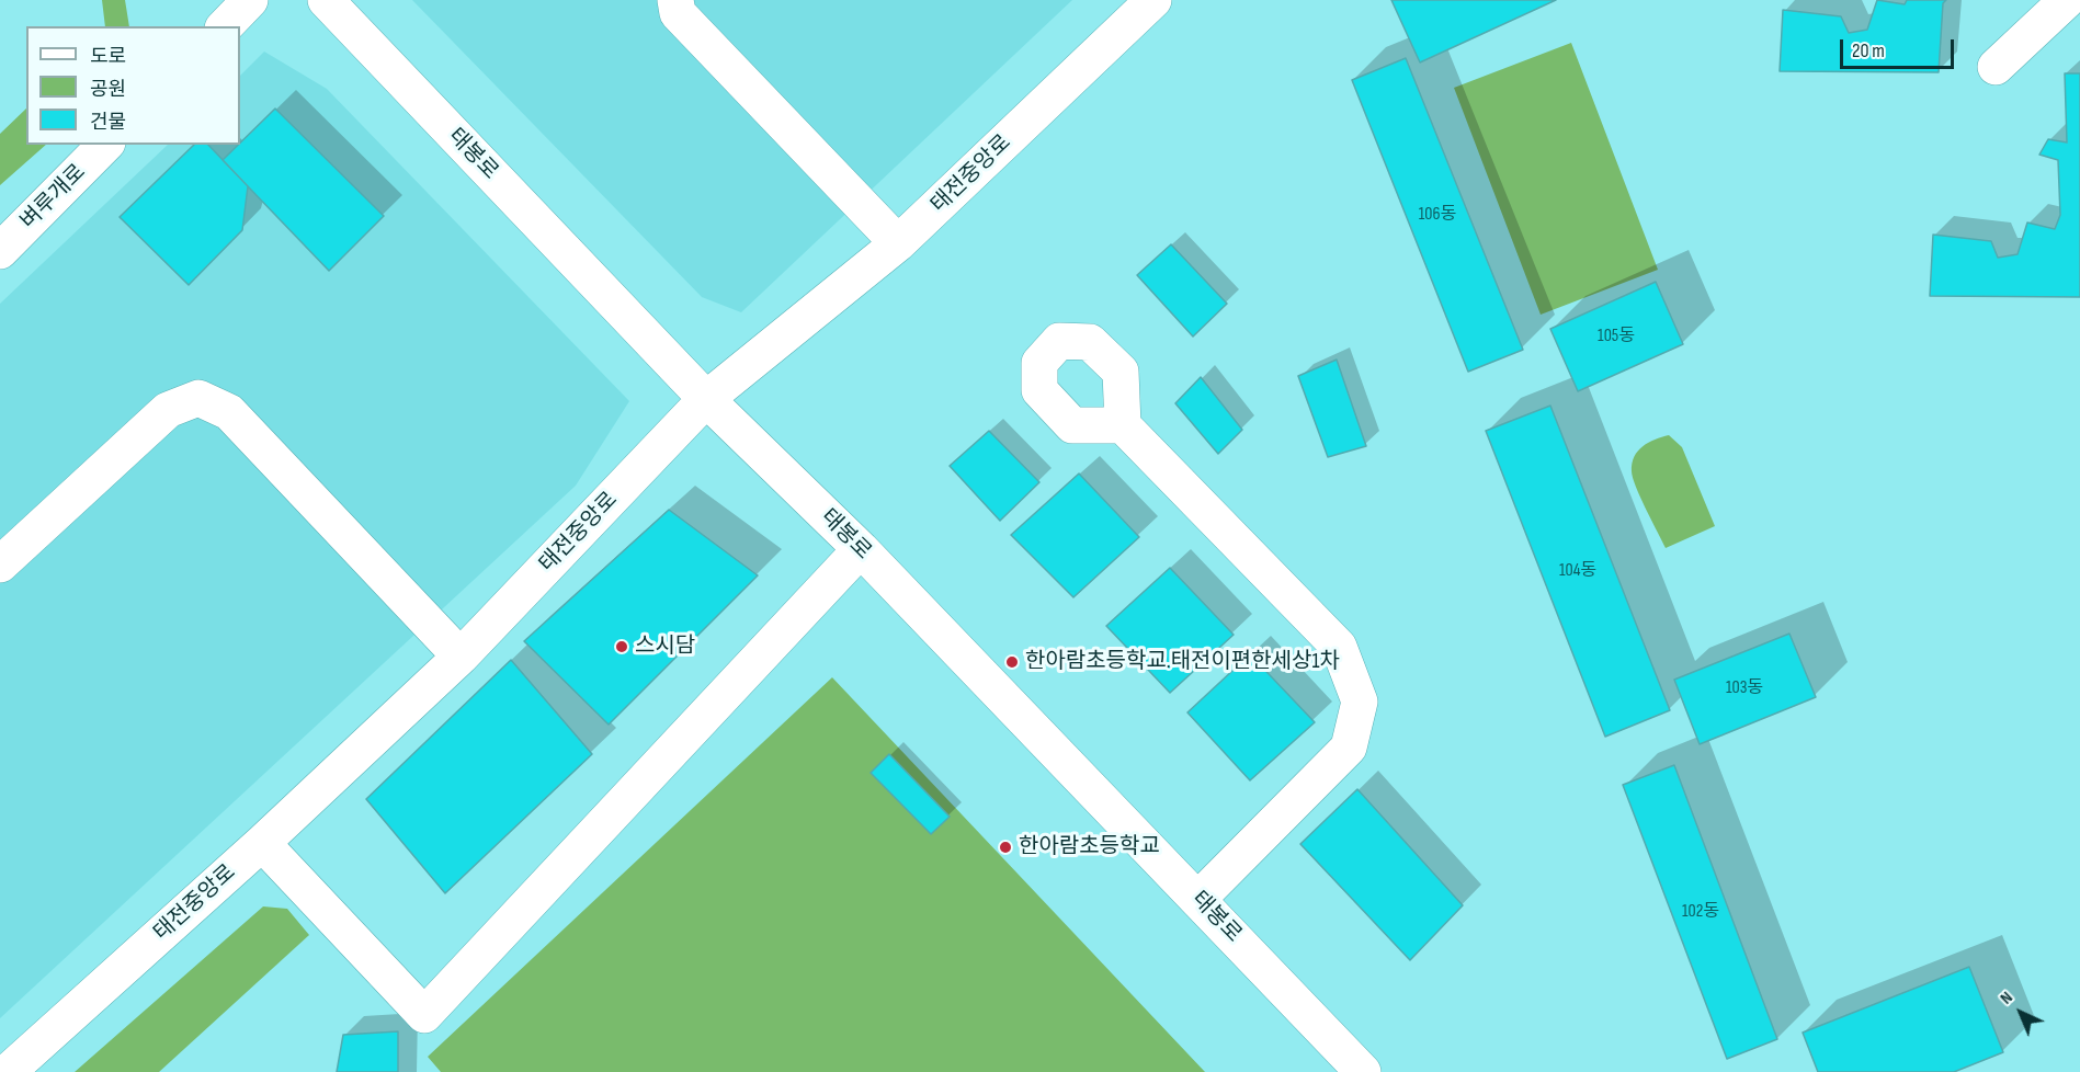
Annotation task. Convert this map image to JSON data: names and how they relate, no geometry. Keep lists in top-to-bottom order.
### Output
{
  "streets": {
    "street": ["태봉로", "태전중앙로", "벼루개로"]
  },
  "crossings": [
    ["태봉로", "태전중앙로"]
  ],
  "places": ["스시담", "한아람초등학교.태전이편한세상1차", "한아람초등학교"],
  "house_numbers": [
    "106동",
    "105동",
    "104동",
    "103동",
    "102동"
  ],
  "legend": ["도로", "공원", "건물"],
  "scale_bar": "20 m",
  "north": "top left"
}
